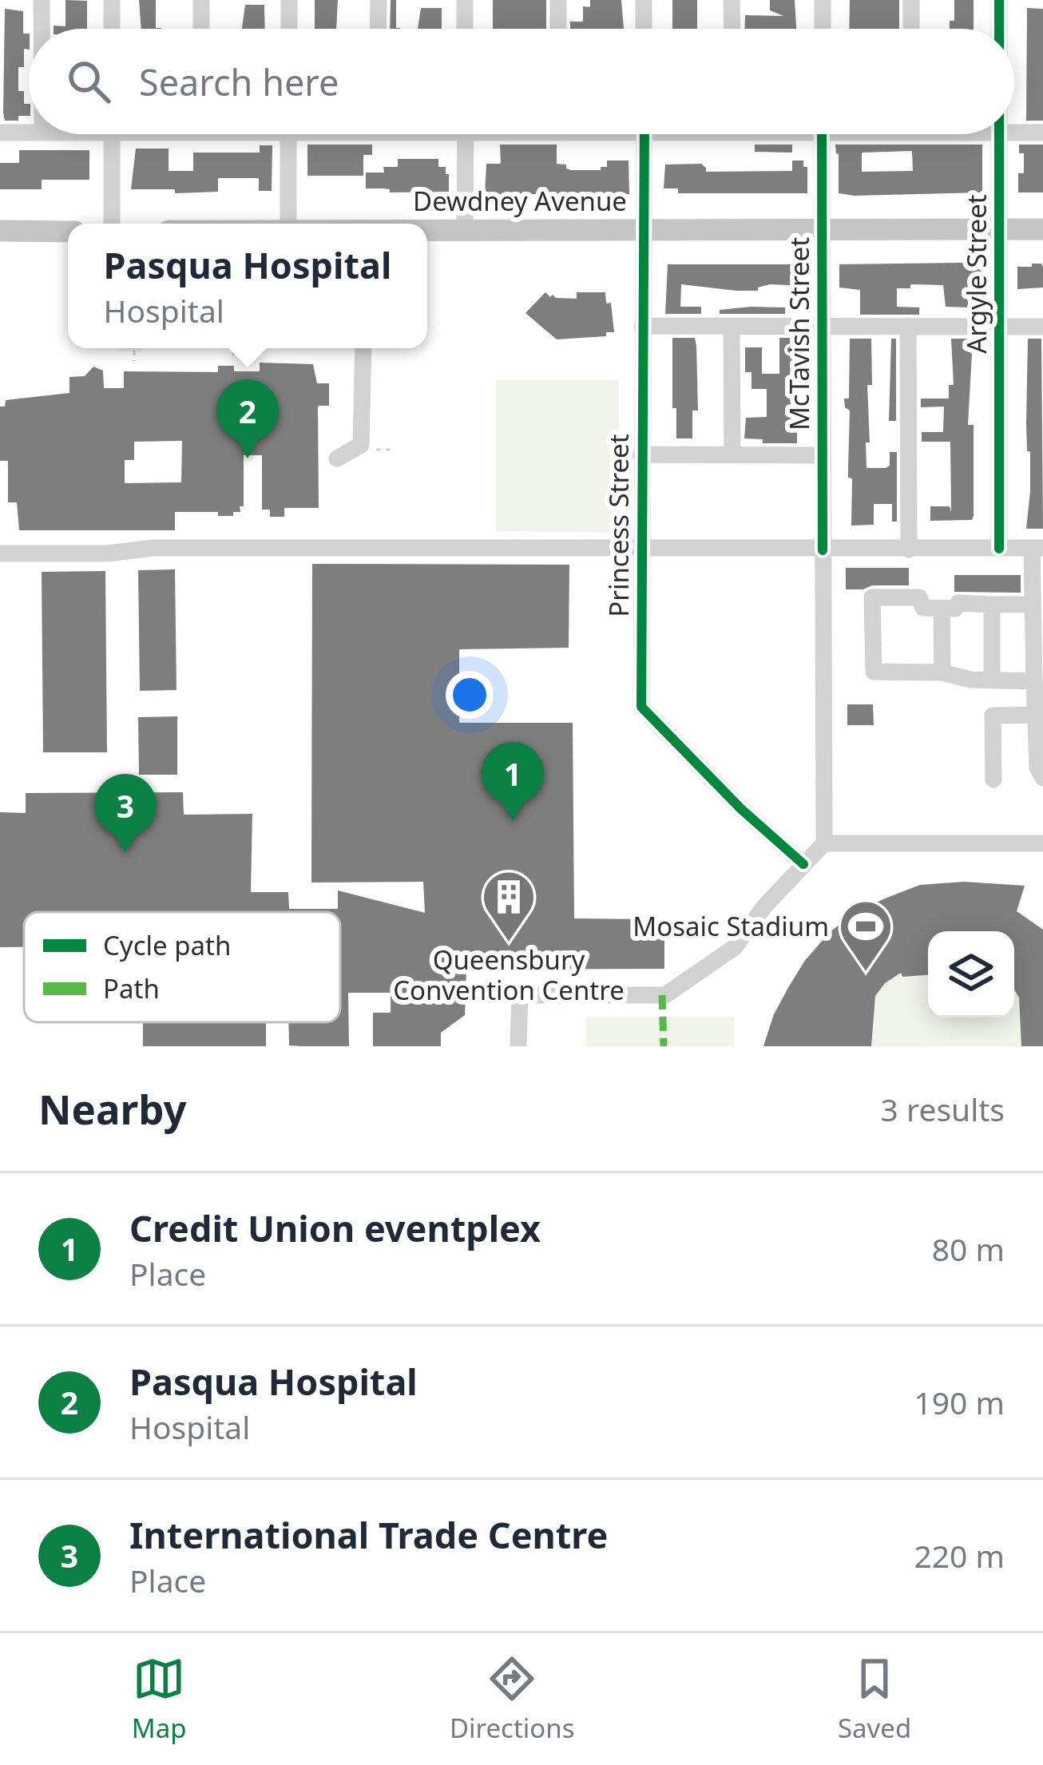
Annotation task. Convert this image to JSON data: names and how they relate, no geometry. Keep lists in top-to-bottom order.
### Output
{
  "streets": {
    "main road": ["Dewdney Avenue"],
    "street": ["Argyle Street", "McTavish Street", "Princess Street"]
  },
  "crossings": [
    ["Dewdney Avenue", "Argyle Street"],
    ["Dewdney Avenue", "McTavish Street"],
    ["Dewdney Avenue", "Princess Street"]
  ],
  "places": {
    "building": ["Queensbury Convention Centre"],
    "sports": ["Mosaic Stadium"]
  },
  "legend": ["Cycle path", "Path"],
  "page": {
    "search": "Search here",
    "popup": ["Pasqua Hospital", "Hospital"],
    "pins": ["2", "1", "3"],
    "heading": ["Nearby", "3 results"],
    "list": [
      {
        "mark": "1",
        "name": "Credit Union eventplex",
        "note": "Place",
        "value": "80 m"
      },
      {
        "mark": "2",
        "name": "Pasqua Hospital",
        "note": "Hospital",
        "value": "190 m"
      },
      {
        "mark": "3",
        "name": "International Trade Centre",
        "note": "Place",
        "value": "220 m"
      }
    ],
    "nav": ["Map", "Directions", "Saved"]
  }
}
